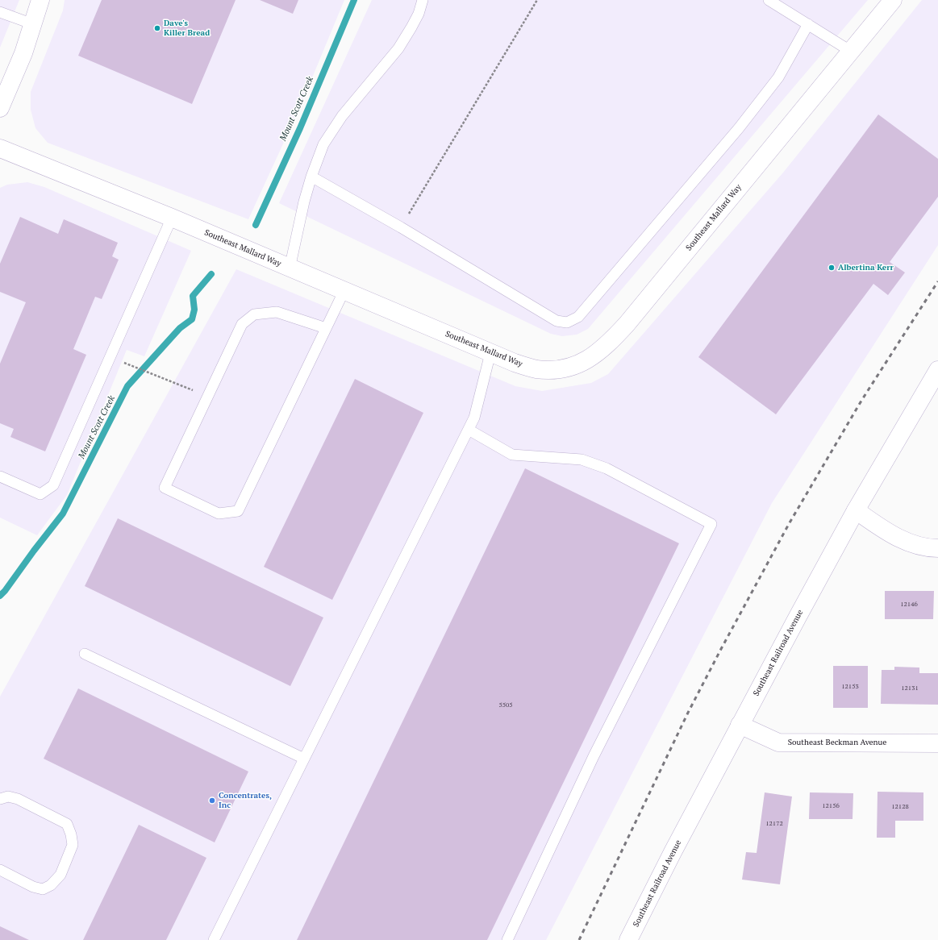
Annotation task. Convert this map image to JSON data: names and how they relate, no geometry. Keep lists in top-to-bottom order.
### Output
{
  "streets": {
    "street": ["Southeast Mallard Way", "Southeast Railroad Avenue", "Southeast Beckman Avenue"]
  },
  "crossings": [
    ["Southeast Railroad Avenue", "Southeast Beckman Avenue"]
  ],
  "water": ["Mount Scott Creek"],
  "places": ["Dave's Killer Bread", "Albertina Kerr", "Concentrates, Inc"],
  "house_numbers": [
    "12146",
    "12153",
    "12131",
    "5505",
    "12156",
    "12128",
    "12172"
  ]
}
